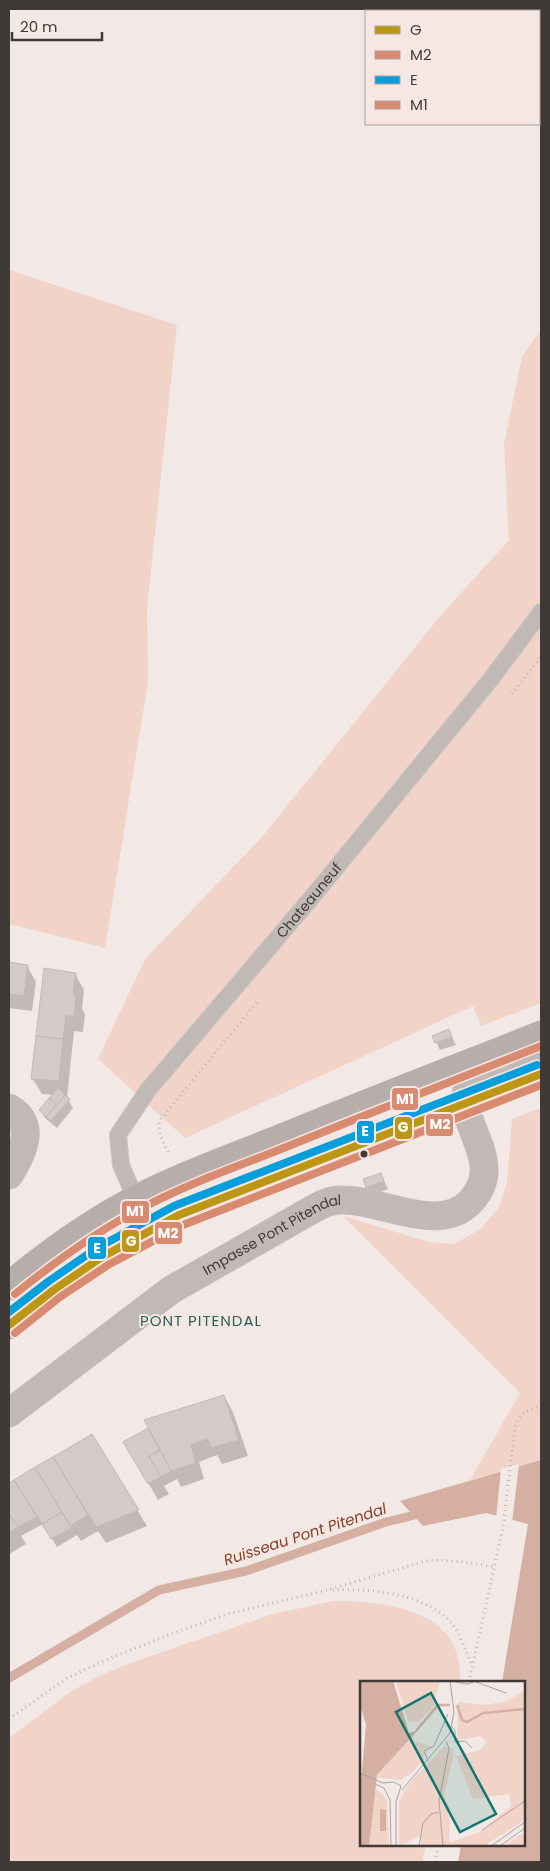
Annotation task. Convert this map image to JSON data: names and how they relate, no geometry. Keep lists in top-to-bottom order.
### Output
{
  "streets": {
    "street": ["Impasse Pont Pitendal"],
    "lane": ["Chateauneuf"]
  },
  "districts": ["PONT PITENDAL"],
  "water": ["Ruisseau Pont Pitendal"],
  "lines": [
    "transit line M1",
    "transit line E",
    "transit line G",
    "transit line M2"
  ],
  "legend": [
    "G",
    "M2",
    "E",
    "M1"
  ],
  "scale_bar": "20 m"
}
